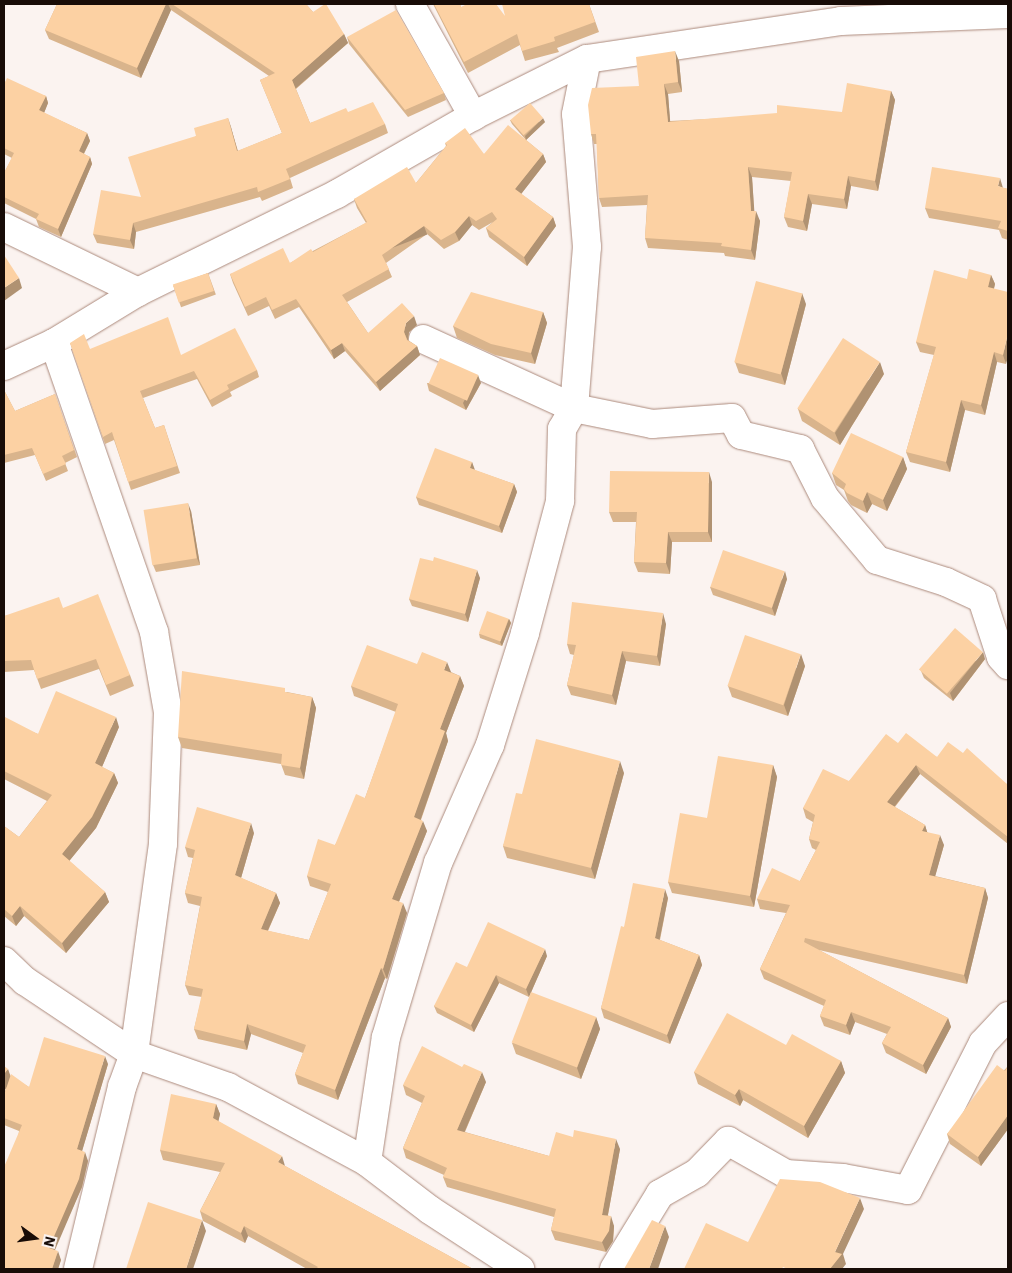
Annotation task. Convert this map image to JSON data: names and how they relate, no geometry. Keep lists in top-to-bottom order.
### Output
{
  "north": "right"
}
